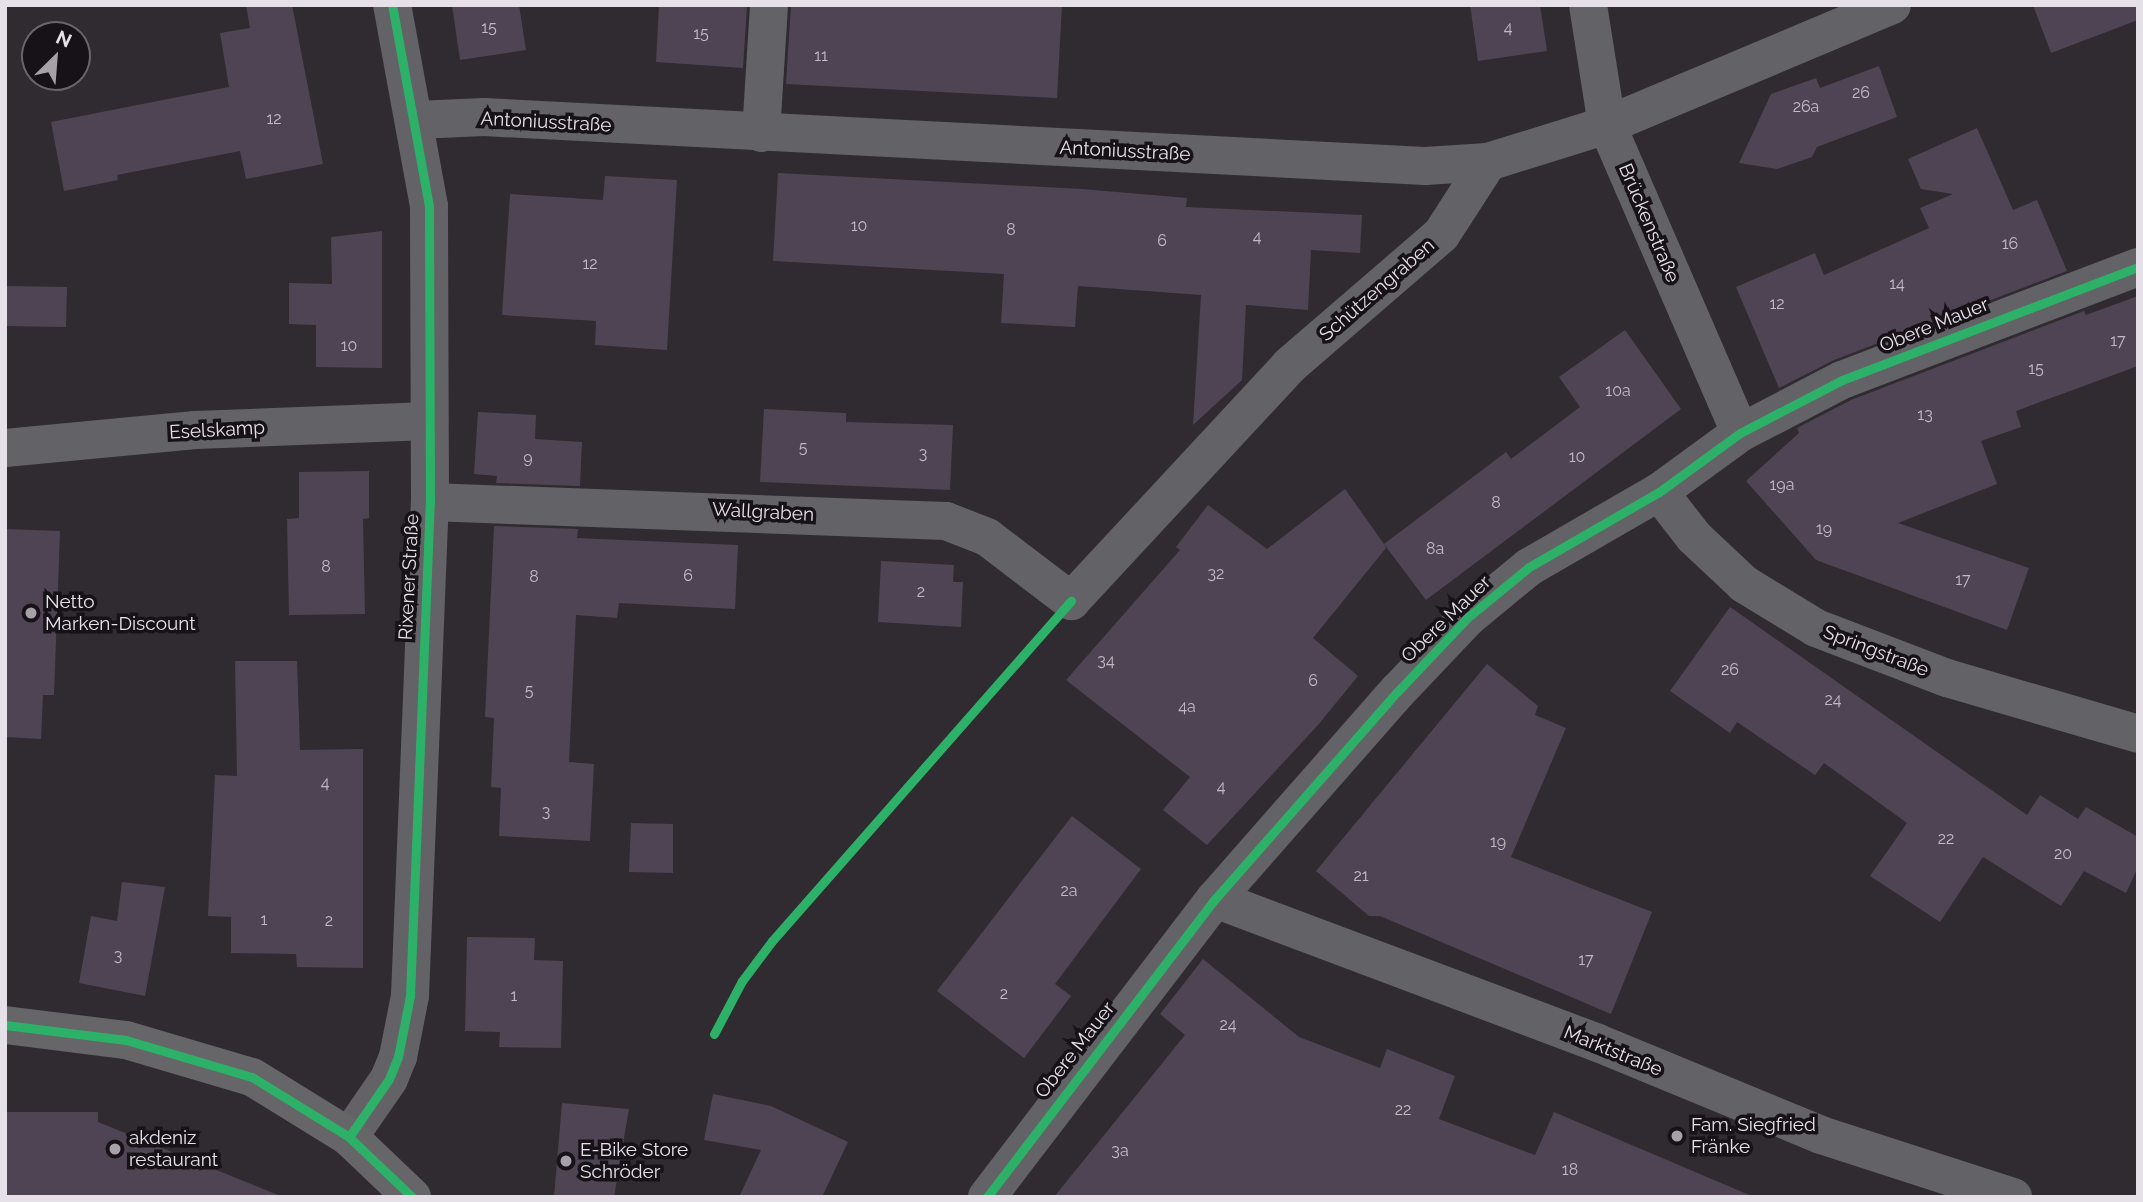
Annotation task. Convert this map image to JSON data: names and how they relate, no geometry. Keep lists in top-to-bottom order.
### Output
{
  "streets": {
    "street": [
      "Antoniusstraße",
      "Brückenstraße",
      "Schützengraben",
      "Obere Mauer",
      "Eselskamp",
      "Wallgraben",
      "Rixener Straße",
      "Springstraße",
      "Marktstraße"
    ]
  },
  "crossings": [
    ["Antoniusstraße", "Schützengraben"],
    ["Antoniusstraße", "Rixener Straße"],
    ["Brückenstraße", "Obere Mauer"],
    ["Schützengraben", "Wallgraben"],
    ["Obere Mauer", "Springstraße"],
    ["Obere Mauer", "Marktstraße"],
    ["Eselskamp", "Rixener Straße"],
    ["Wallgraben", "Rixener Straße"]
  ],
  "places": [
    "Netto Marken-Discount",
    "Fam. Siegfried Fränke",
    "akdeniz restaurant",
    "E-Bike Store Schröder"
  ],
  "house_numbers": [
    "15",
    "4",
    "15",
    "11",
    "26",
    "26a",
    "12",
    "10",
    "8",
    "4",
    "6",
    "16",
    "12",
    "14",
    "12",
    "17",
    "10",
    "15",
    "10a",
    "13",
    "5",
    "3",
    "10",
    "9",
    "19a",
    "8",
    "19",
    "8a",
    "8",
    "32",
    "6",
    "8",
    "17",
    "2",
    "34",
    "26",
    "6",
    "5",
    "24",
    "4a",
    "4",
    "4",
    "3",
    "22",
    "19",
    "20",
    "21",
    "2a",
    "1",
    "2",
    "3",
    "17",
    "2",
    "1",
    "24",
    "22",
    "3a",
    "18"
  ],
  "north": "top right"
}
